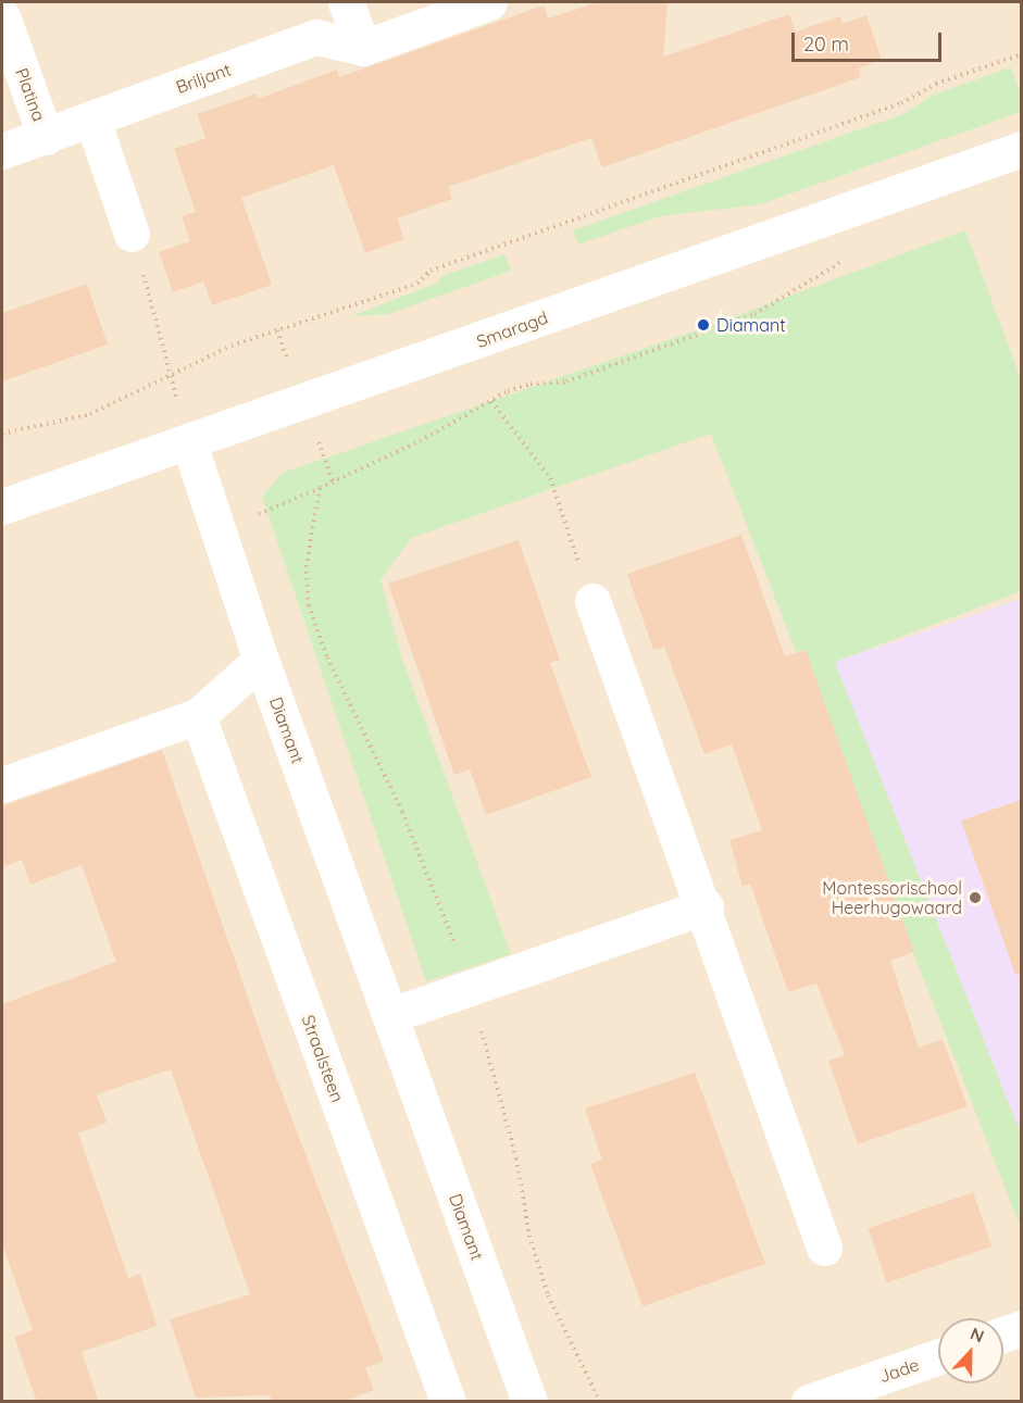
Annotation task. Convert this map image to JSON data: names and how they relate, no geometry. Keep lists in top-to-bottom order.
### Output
{
  "streets": {
    "street": [
      "Briljant",
      "Platina",
      "Smaragd",
      "Diamant",
      "Straalsteen",
      "Jade"
    ]
  },
  "crossings": [
    ["Briljant", "Platina"],
    ["Smaragd", "Diamant"]
  ],
  "places": ["Diamant", "Montessorischool Heerhugowaard"],
  "scale_bar": "20 m",
  "north": "top"
}
